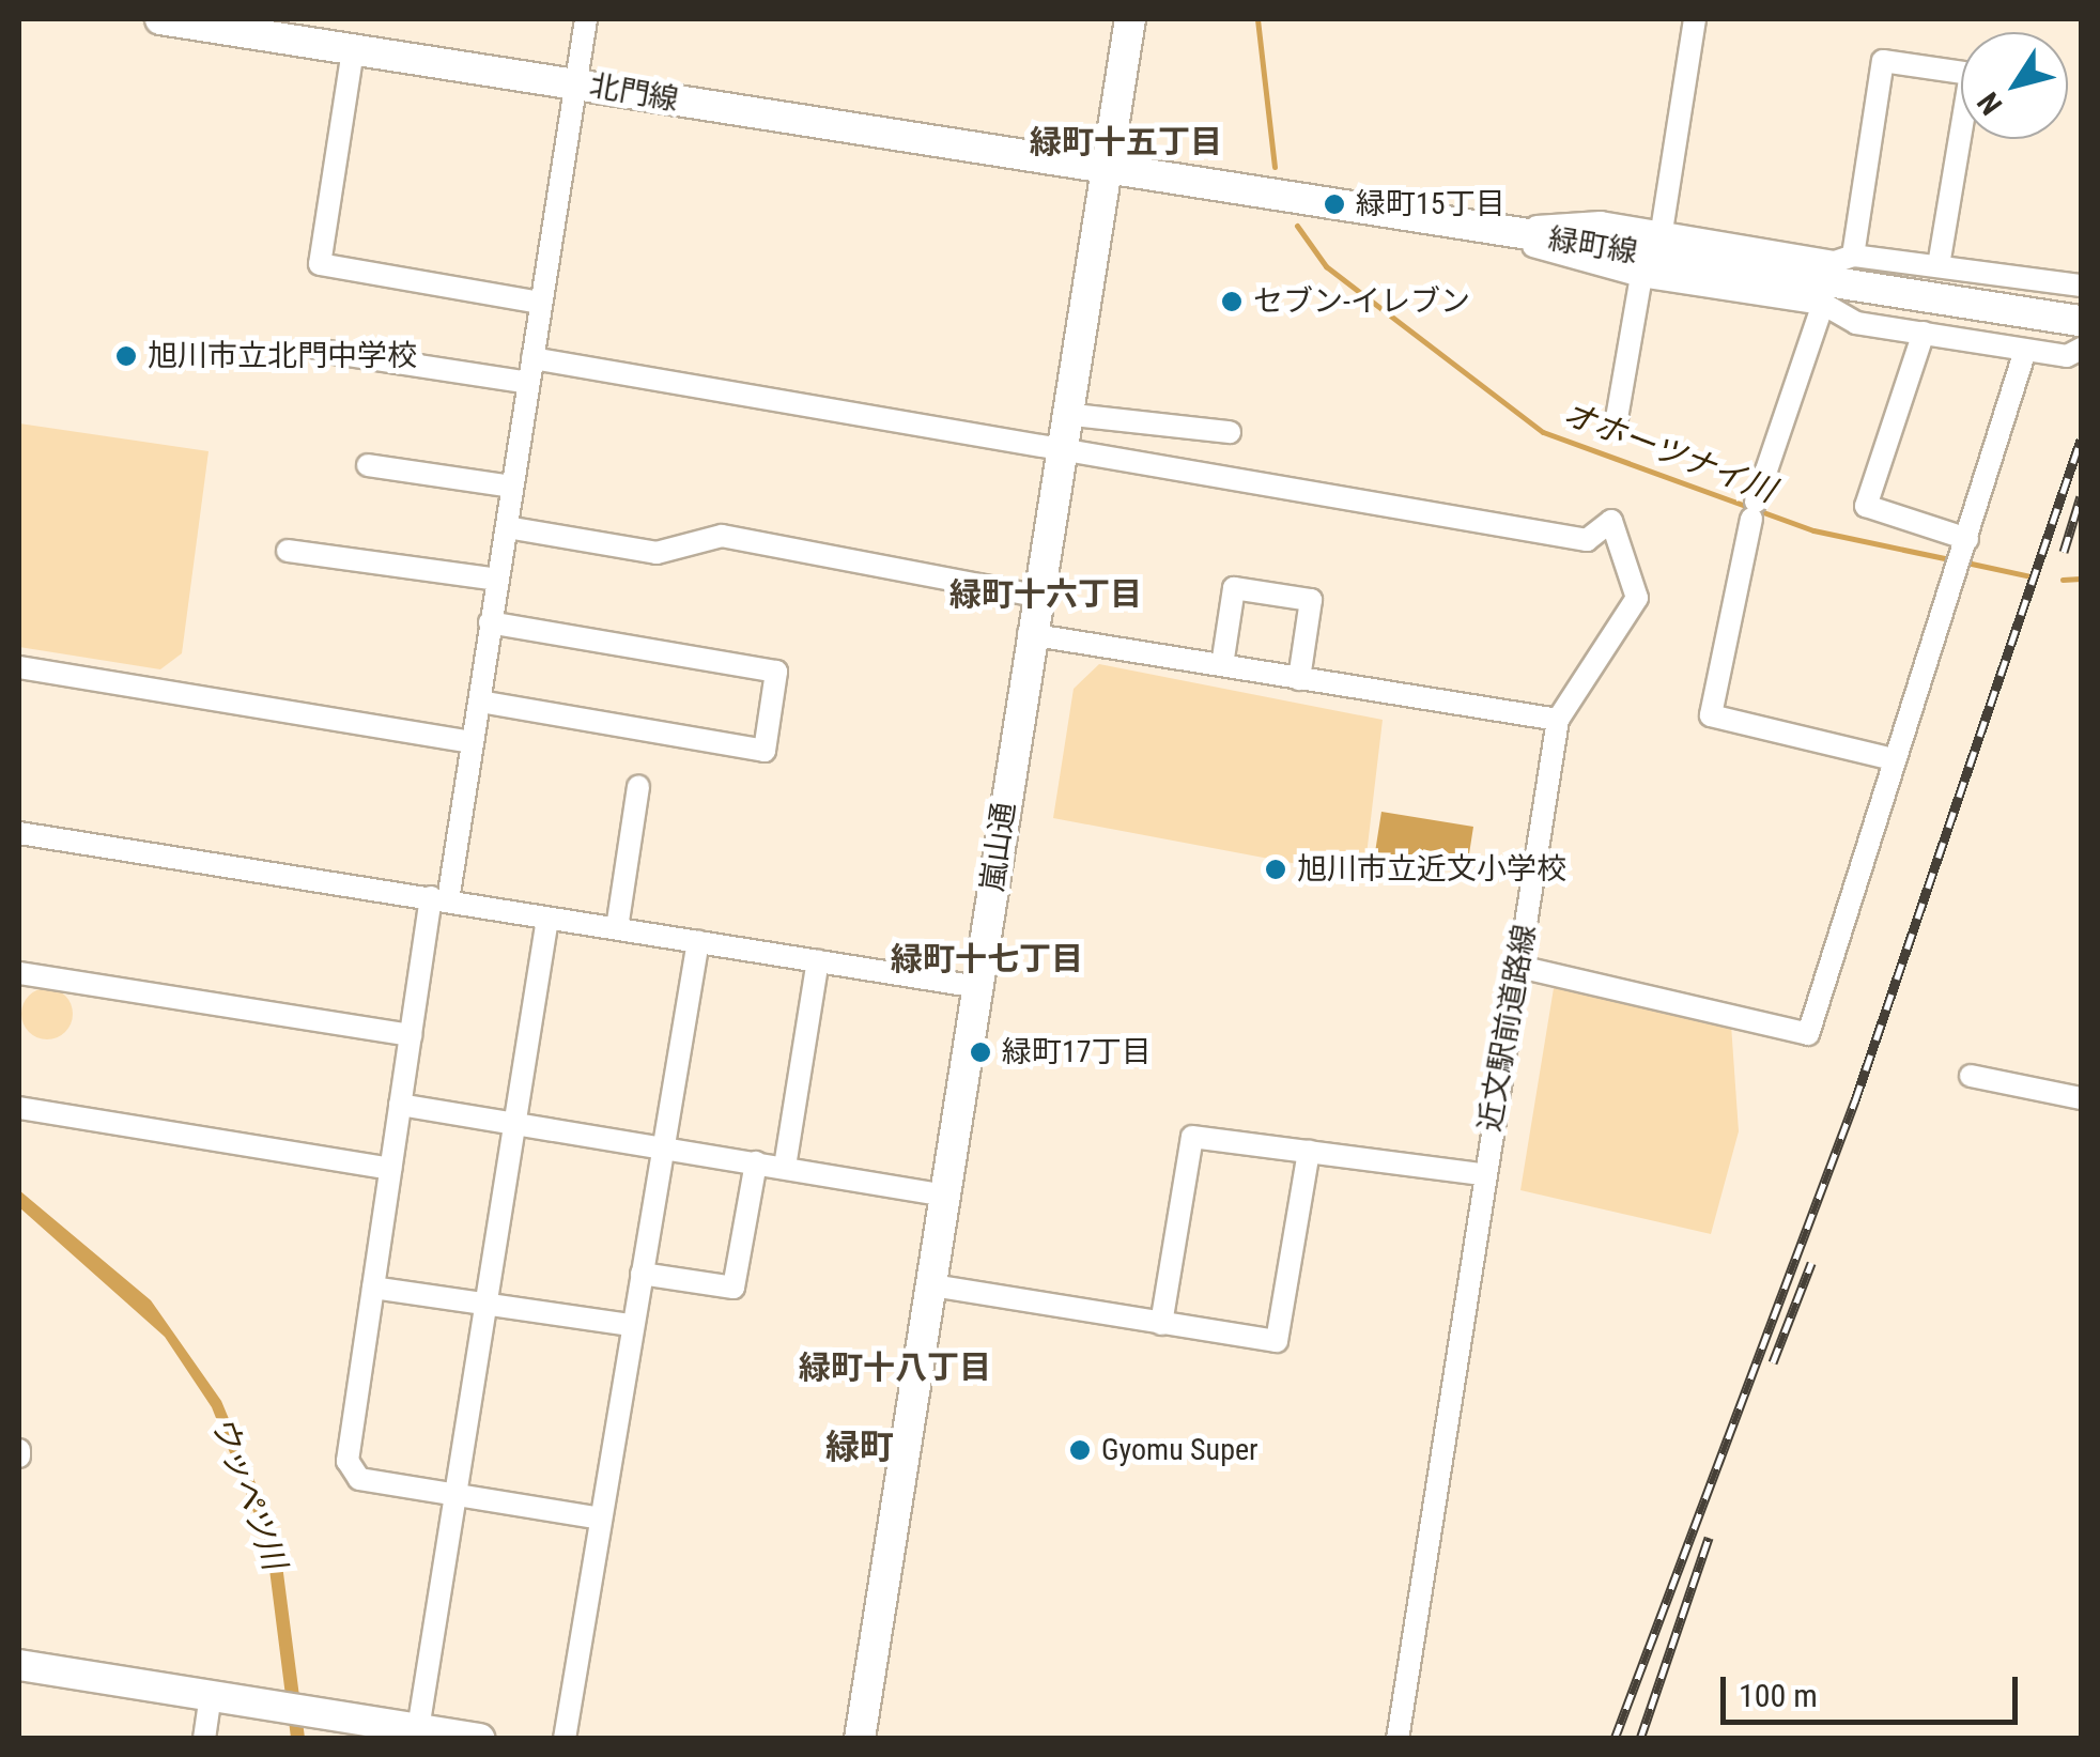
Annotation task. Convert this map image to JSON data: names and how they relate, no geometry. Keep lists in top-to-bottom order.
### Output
{
  "streets": {
    "street": [
      "北門線",
      "緑町線",
      "嵐山通",
      "近文駅前道路線"
    ]
  },
  "crossings": [
    ["北門線", "緑町線"],
    ["北門線", "嵐山通"],
    ["緑町線", "嵐山通"]
  ],
  "districts": [
    "緑町十五丁目",
    "緑町十六丁目",
    "緑町十七丁目",
    "緑町十八丁目",
    "緑町"
  ],
  "water": ["オホーツナイ川", "ウッペツ川"],
  "places": [
    "緑町15丁目",
    "セブン-イレブン",
    "旭川市立北門中学校",
    "旭川市立近文小学校",
    "緑町17丁目",
    "Gyomu Super"
  ],
  "scale_bar": "100 m",
  "north": "bottom left"
}
